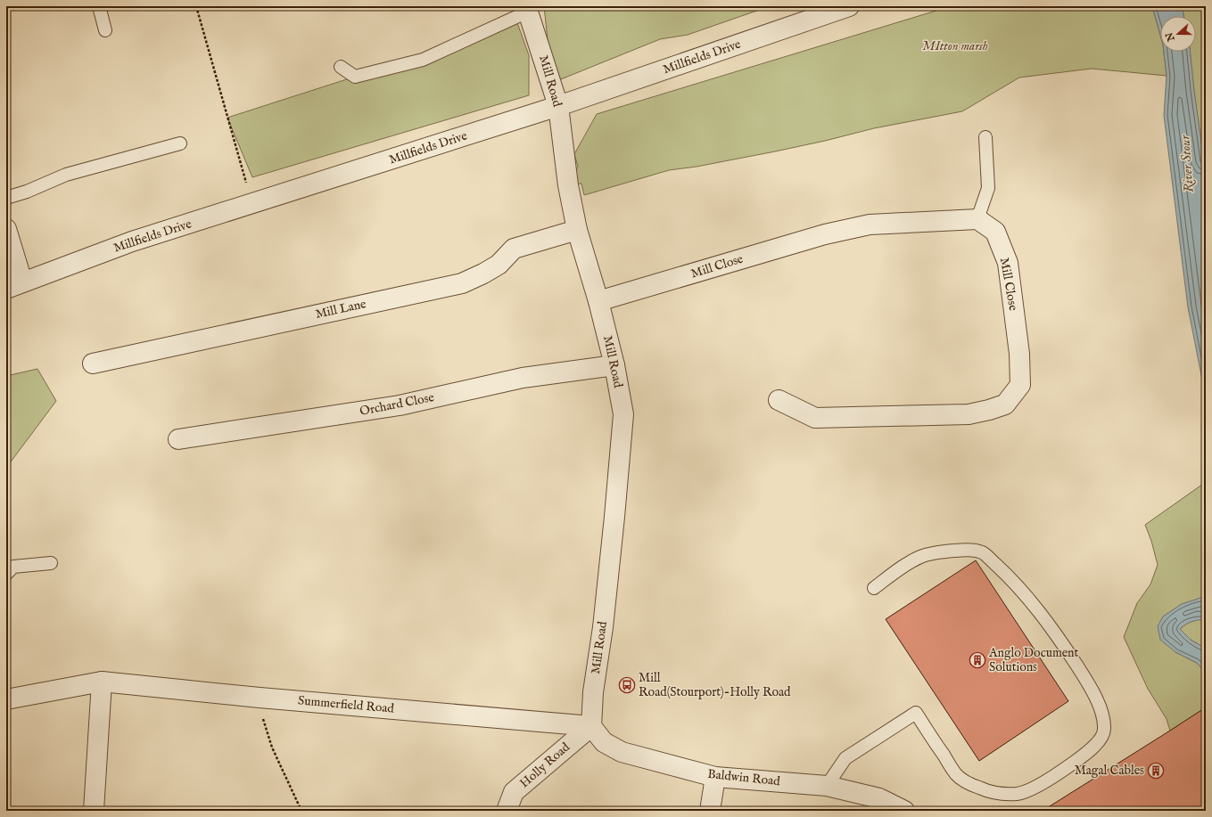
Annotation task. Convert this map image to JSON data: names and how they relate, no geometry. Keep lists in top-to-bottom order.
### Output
{
  "streets": {
    "street": [
      "Millfields Drive",
      "Mill Road",
      "Mill Close",
      "Mill Lane",
      "Orchard Close",
      "Summerfield Road",
      "Holly Road",
      "Baldwin Road"
    ]
  },
  "crossings": [
    ["Millfields Drive", "Mill Road"],
    ["Mill Road", "Mill Close"],
    ["Mill Road", "Mill Lane"],
    ["Mill Road", "Orchard Close"],
    ["Mill Road", "Summerfield Road"],
    ["Mill Road", "Holly Road"],
    ["Mill Road", "Baldwin Road"],
    ["Summerfield Road", "Holly Road"],
    ["Summerfield Road", "Baldwin Road"],
    ["Holly Road", "Baldwin Road"]
  ],
  "water": ["River Stour"],
  "parks": ["MItton marsh"],
  "places": {
    "building": ["Anglo Document Solutions", "Magal Cables"],
    "bus stop": ["Mill Road(Stourport)-Holly Road"]
  },
  "north": "left"
}
